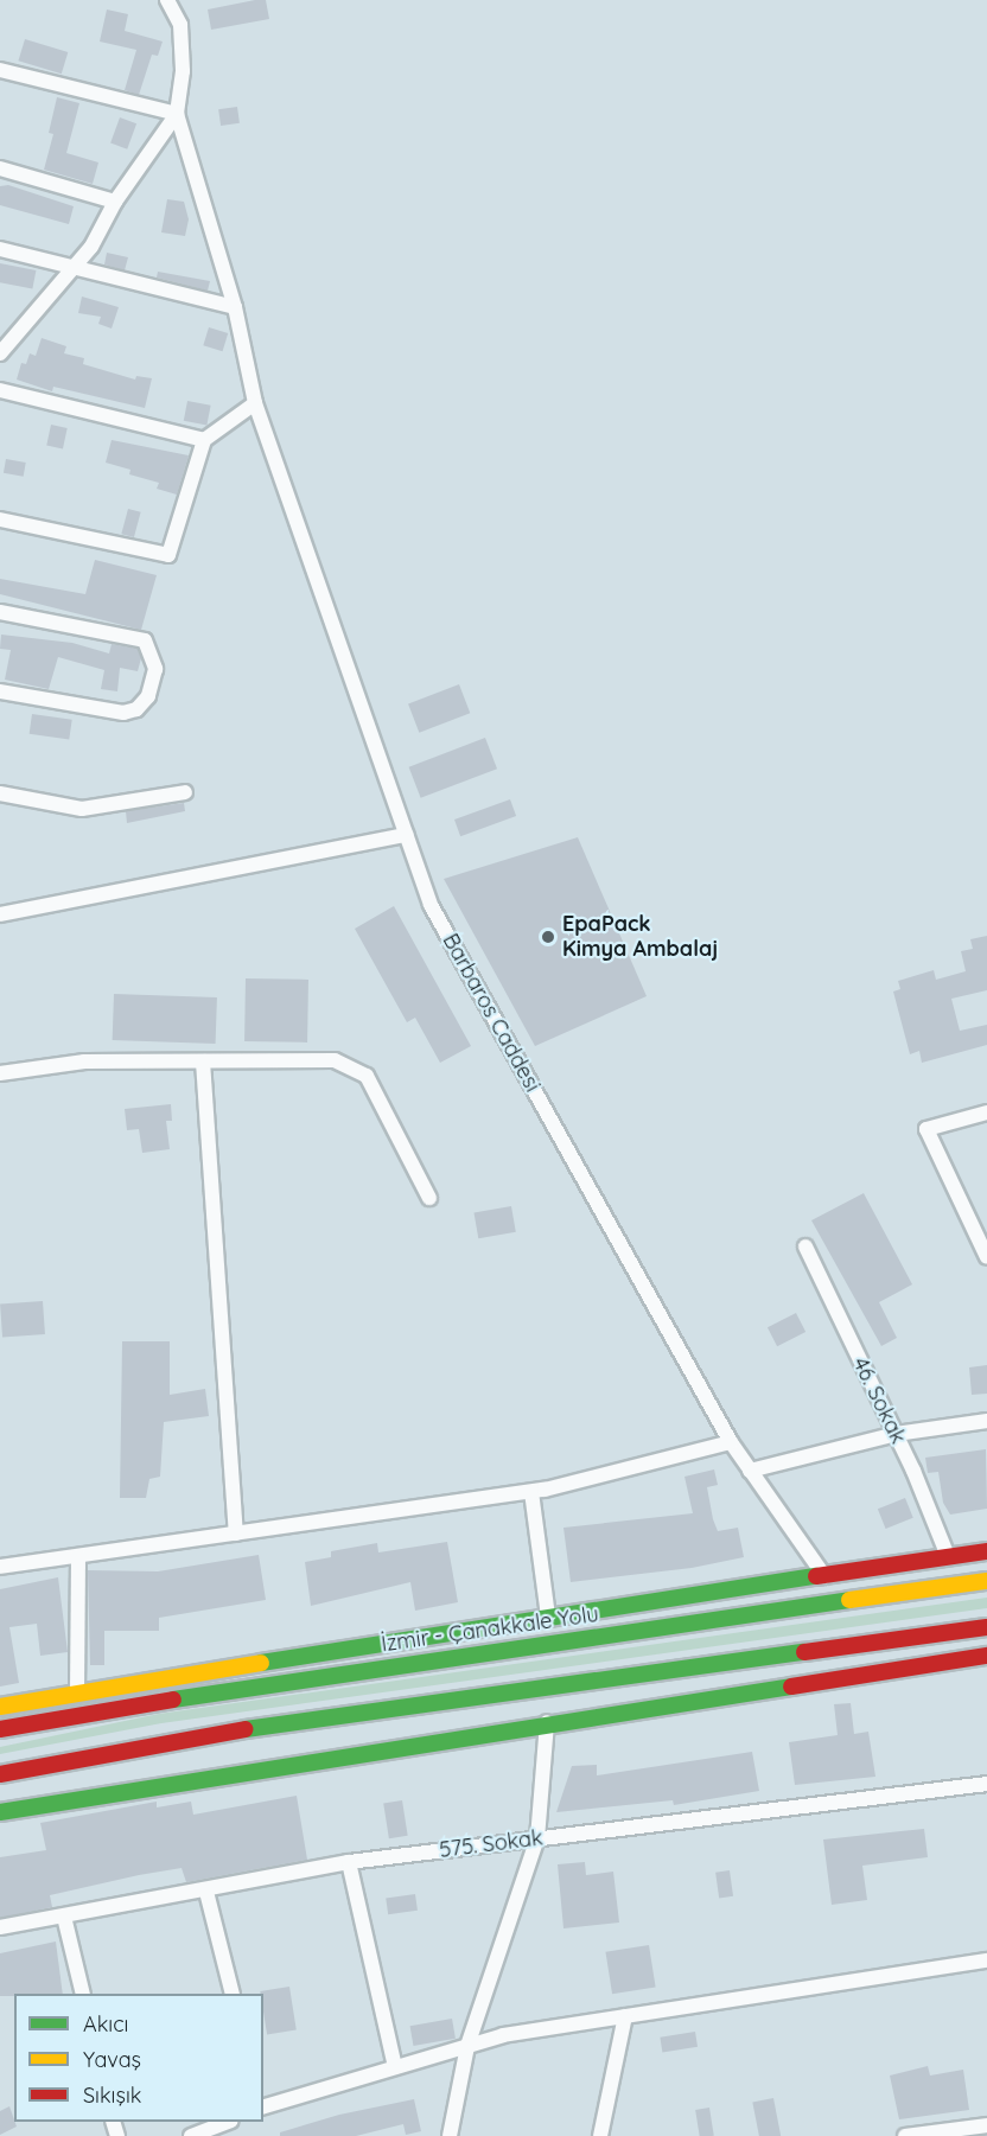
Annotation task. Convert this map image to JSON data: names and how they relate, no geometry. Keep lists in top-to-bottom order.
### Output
{
  "streets": {
    "main road": ["İzmir - Çanakkale Yolu"],
    "street": ["Barbaros Caddesi", "46. Sokak", "575. Sokak"]
  },
  "places": ["EpaPack Kimya Ambalaj"],
  "legend": ["Akıcı", "Yavaş", "Sıkışık"]
}
